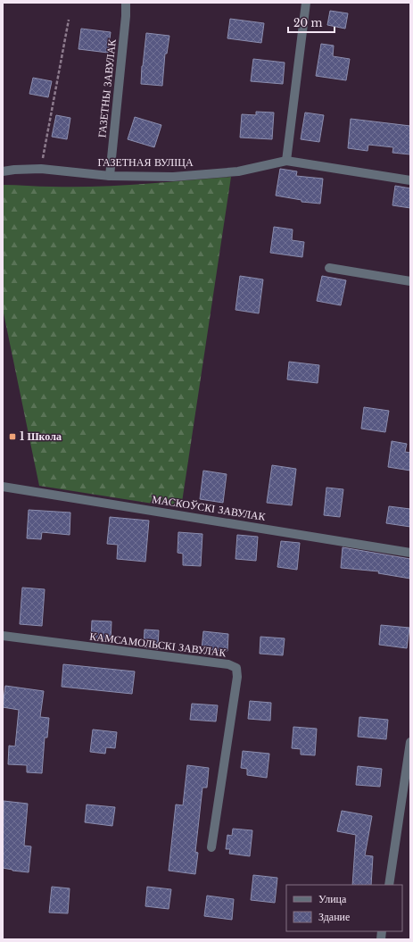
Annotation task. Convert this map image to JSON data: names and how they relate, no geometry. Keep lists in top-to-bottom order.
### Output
{
  "streets": {
    "street": [
      "ГАЗЕТНЫ ЗАВУЛАК",
      "ГАЗЕТНАЯ ВУЛІЦА",
      "МАСКОЎСКІ ЗАВУЛАК",
      "КАМСАМОЛЬСКІ ЗАВУЛАК"
    ]
  },
  "crossings": [
    ["ГАЗЕТНЫ ЗАВУЛАК", "ГАЗЕТНАЯ ВУЛІЦА"]
  ],
  "places": {
    "transit": ["1 Школа"]
  },
  "legend": ["Улица", "Здание"],
  "scale_bar": "20 m"
}
